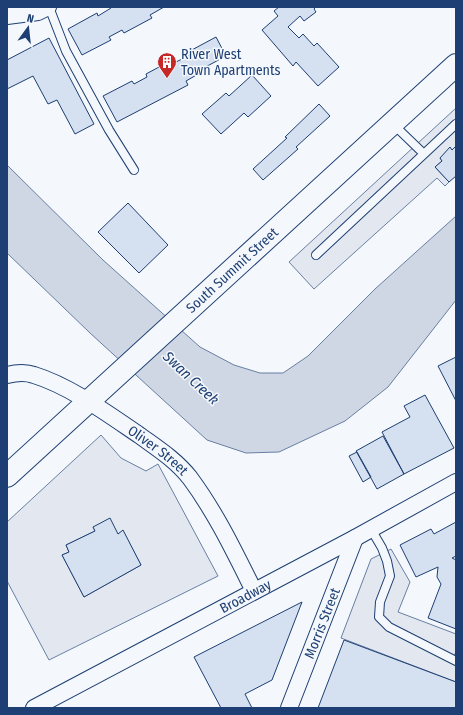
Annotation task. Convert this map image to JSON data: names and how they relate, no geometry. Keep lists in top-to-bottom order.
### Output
{
  "streets": {
    "main road": ["South Summit Street"],
    "street": ["Oliver Street", "Broadway", "Morris Street"]
  },
  "crossings": [
    ["South Summit Street", "Oliver Street"],
    ["Oliver Street", "Broadway"],
    ["Broadway", "Morris Street"]
  ],
  "water": ["Swan Creek"],
  "places": {
    "building": ["River West Town Apartments"]
  },
  "north": "top"
}
